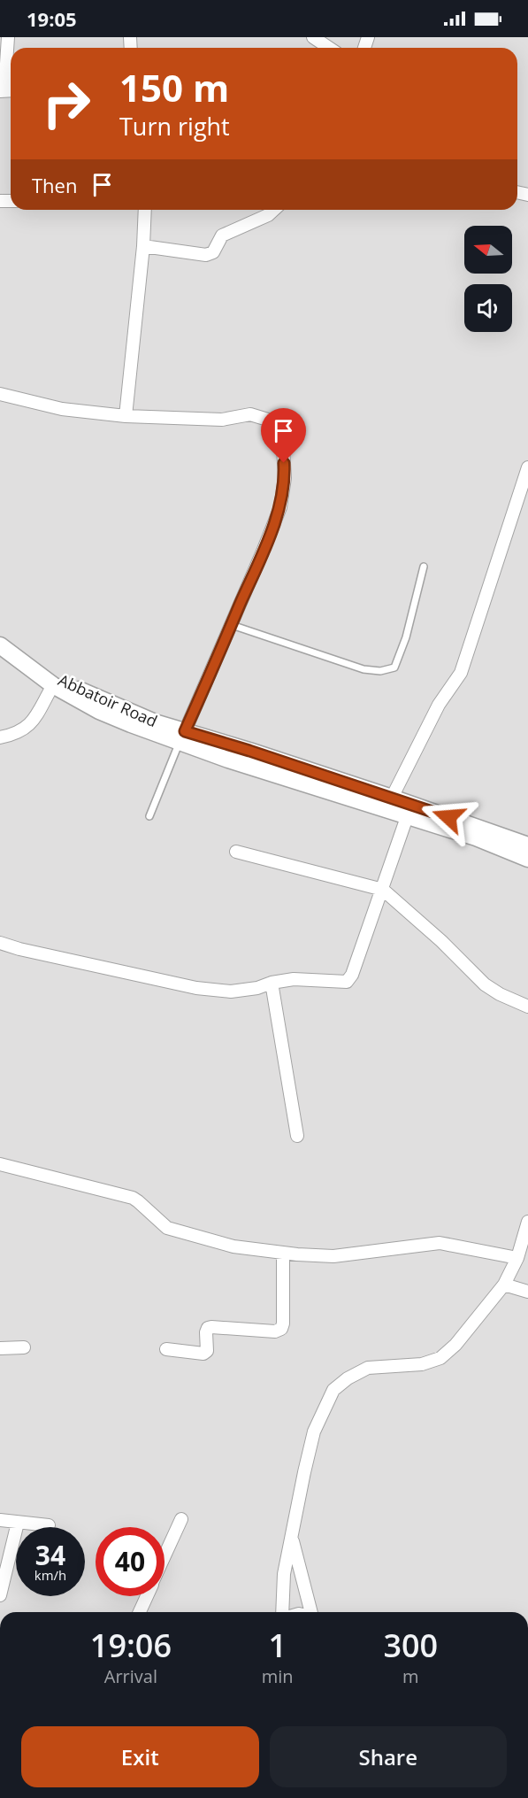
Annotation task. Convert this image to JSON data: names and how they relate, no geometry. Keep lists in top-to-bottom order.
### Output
{
  "streets": {
    "street": ["Abbatoir Road"]
  },
  "north": "left",
  "page": {
    "status": "19:05",
    "turn": ["150 m", "Turn right"],
    "then": "Then",
    "speed": "34 km/h",
    "limit": "40",
    "eta": [
      "19:06",
      "Arrival",
      "1",
      "min",
      "300",
      "m"
    ],
    "buttons": ["Exit", "Share"]
  }
}
